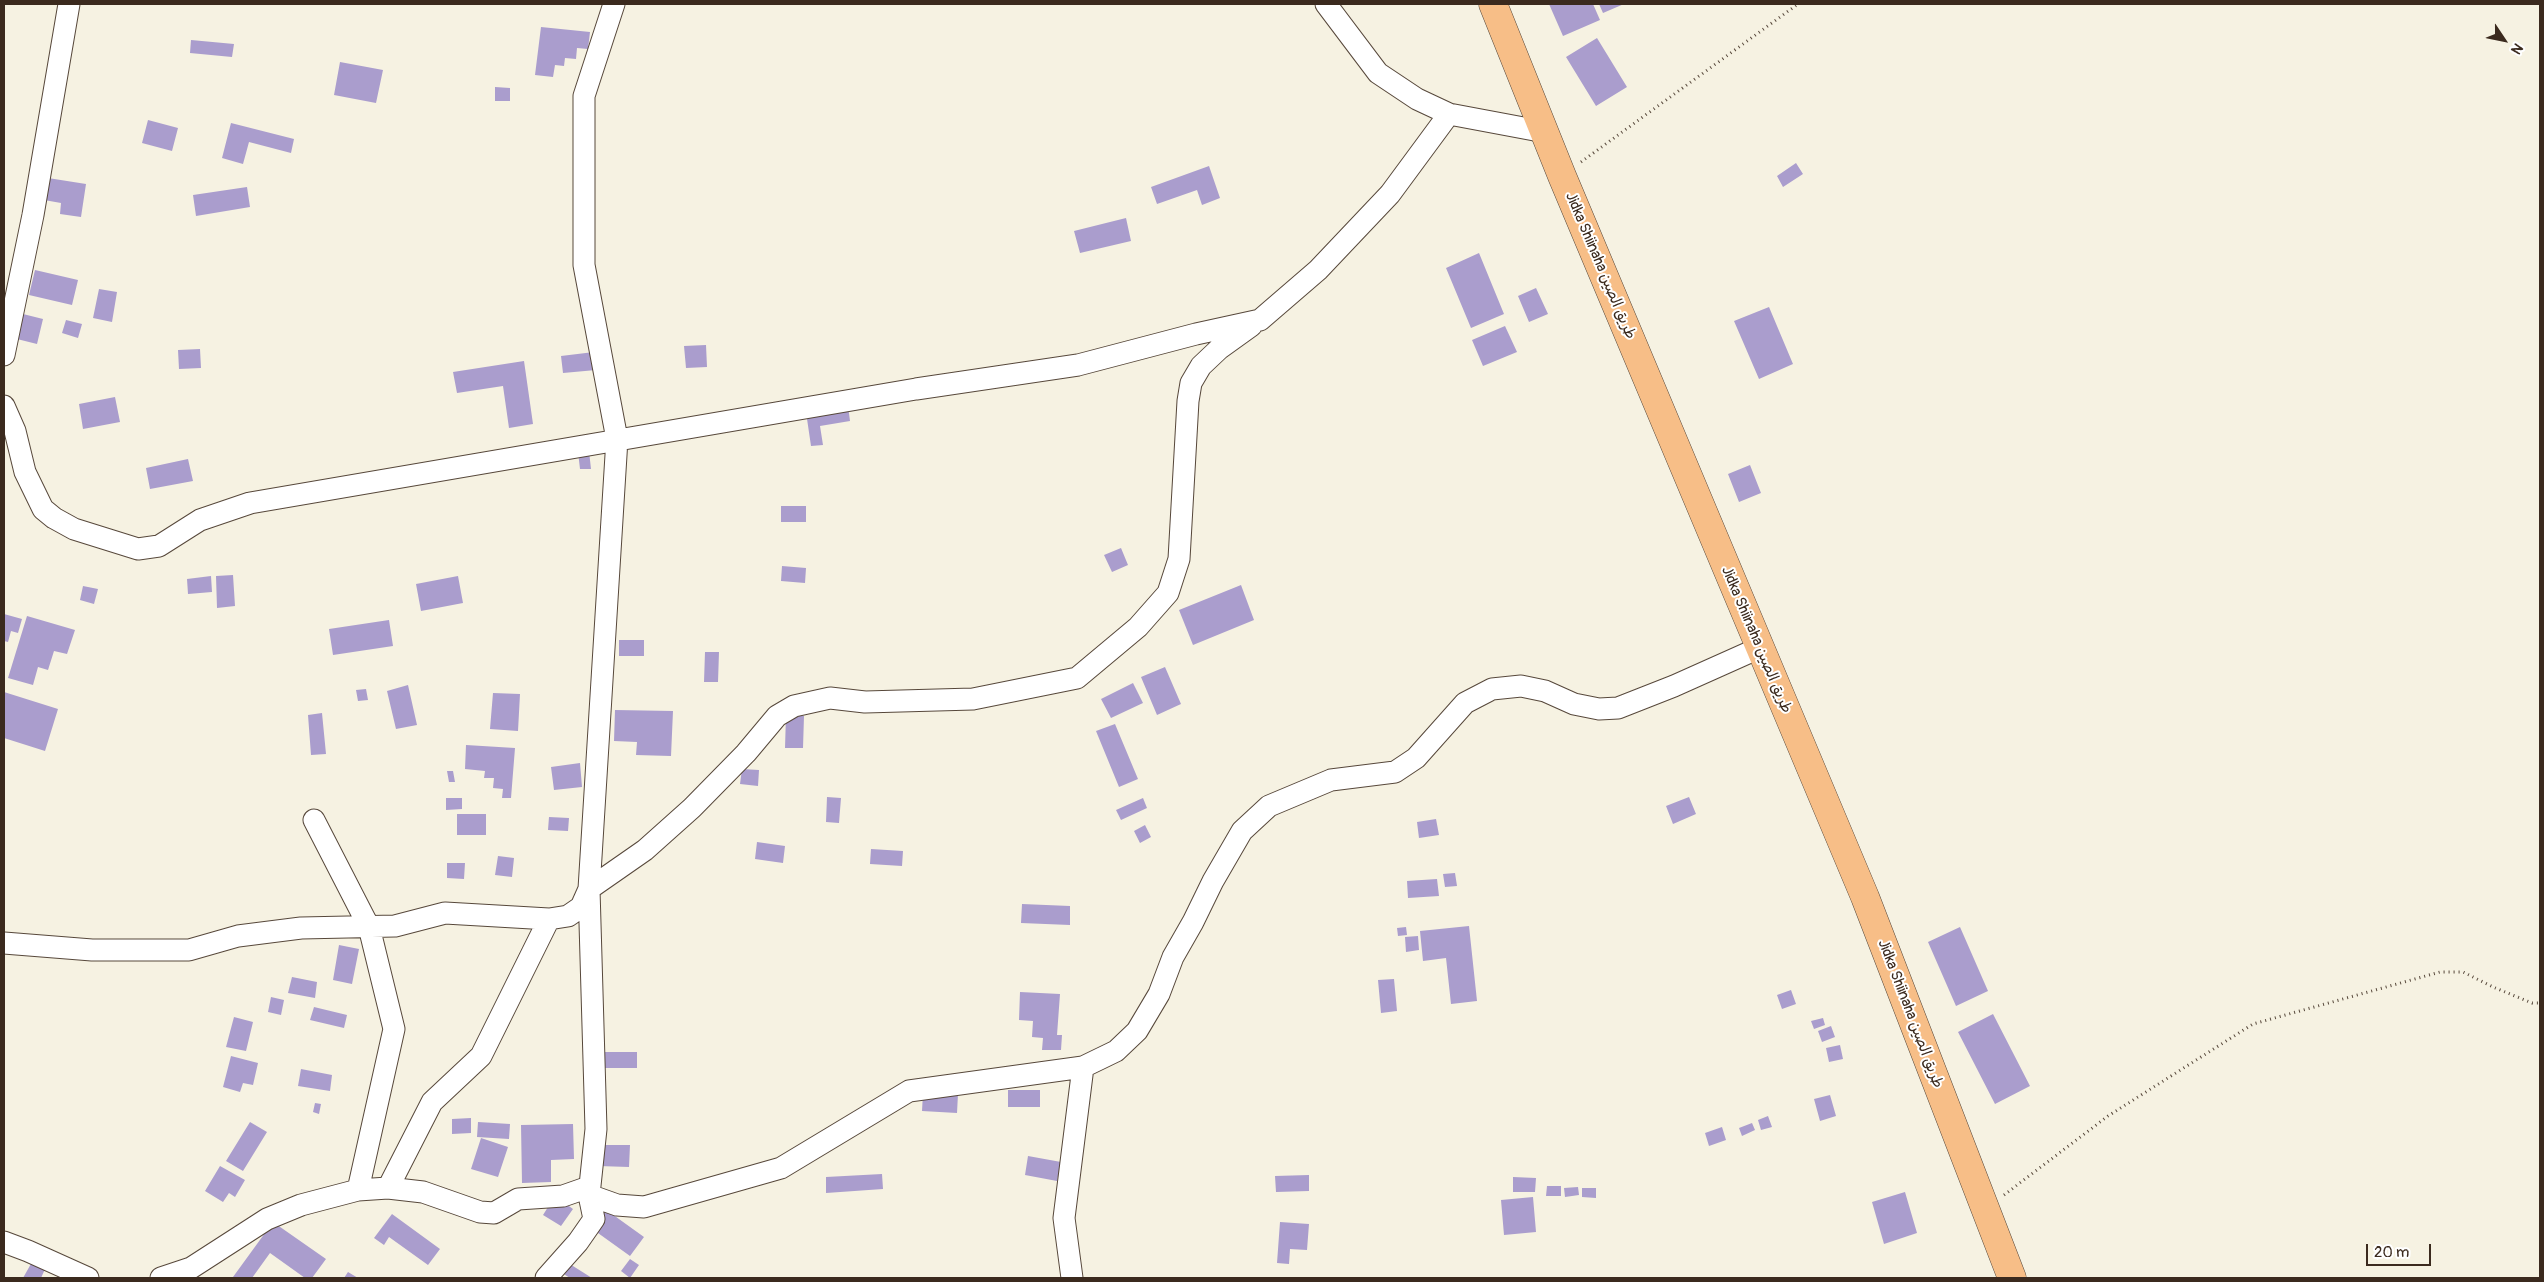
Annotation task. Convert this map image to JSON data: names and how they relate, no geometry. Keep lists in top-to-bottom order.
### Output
{
  "streets": {
    "main road": ["Jidka Shiinaha طريق الصين"]
  },
  "scale_bar": "20 m",
  "north": "bottom right"
}
